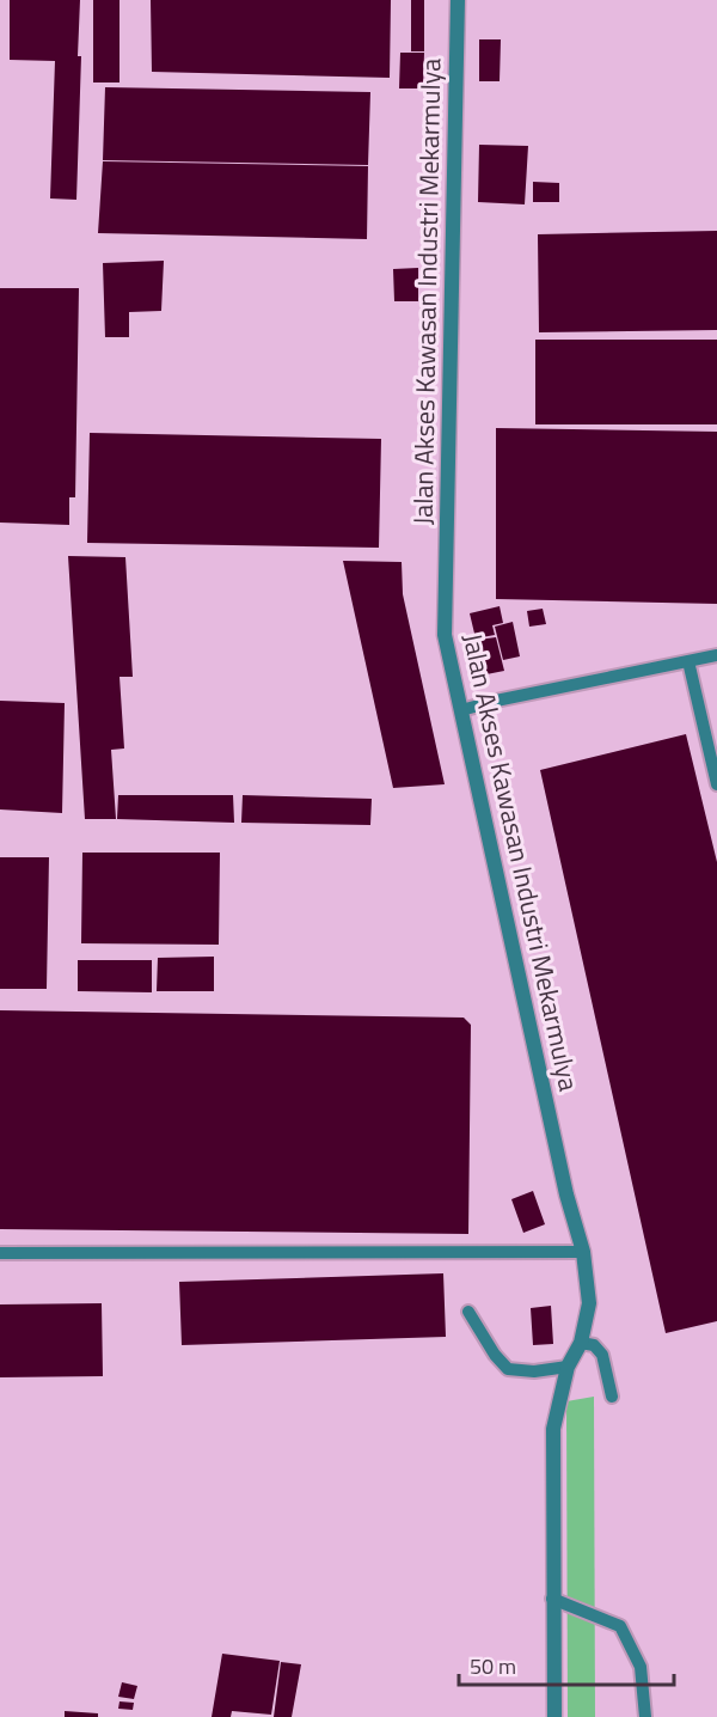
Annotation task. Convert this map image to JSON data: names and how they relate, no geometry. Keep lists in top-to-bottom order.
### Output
{
  "streets": {
    "street": ["Jalan Akses Kawasan Industri Mekarmulya"]
  },
  "scale_bar": "50 m"
}
